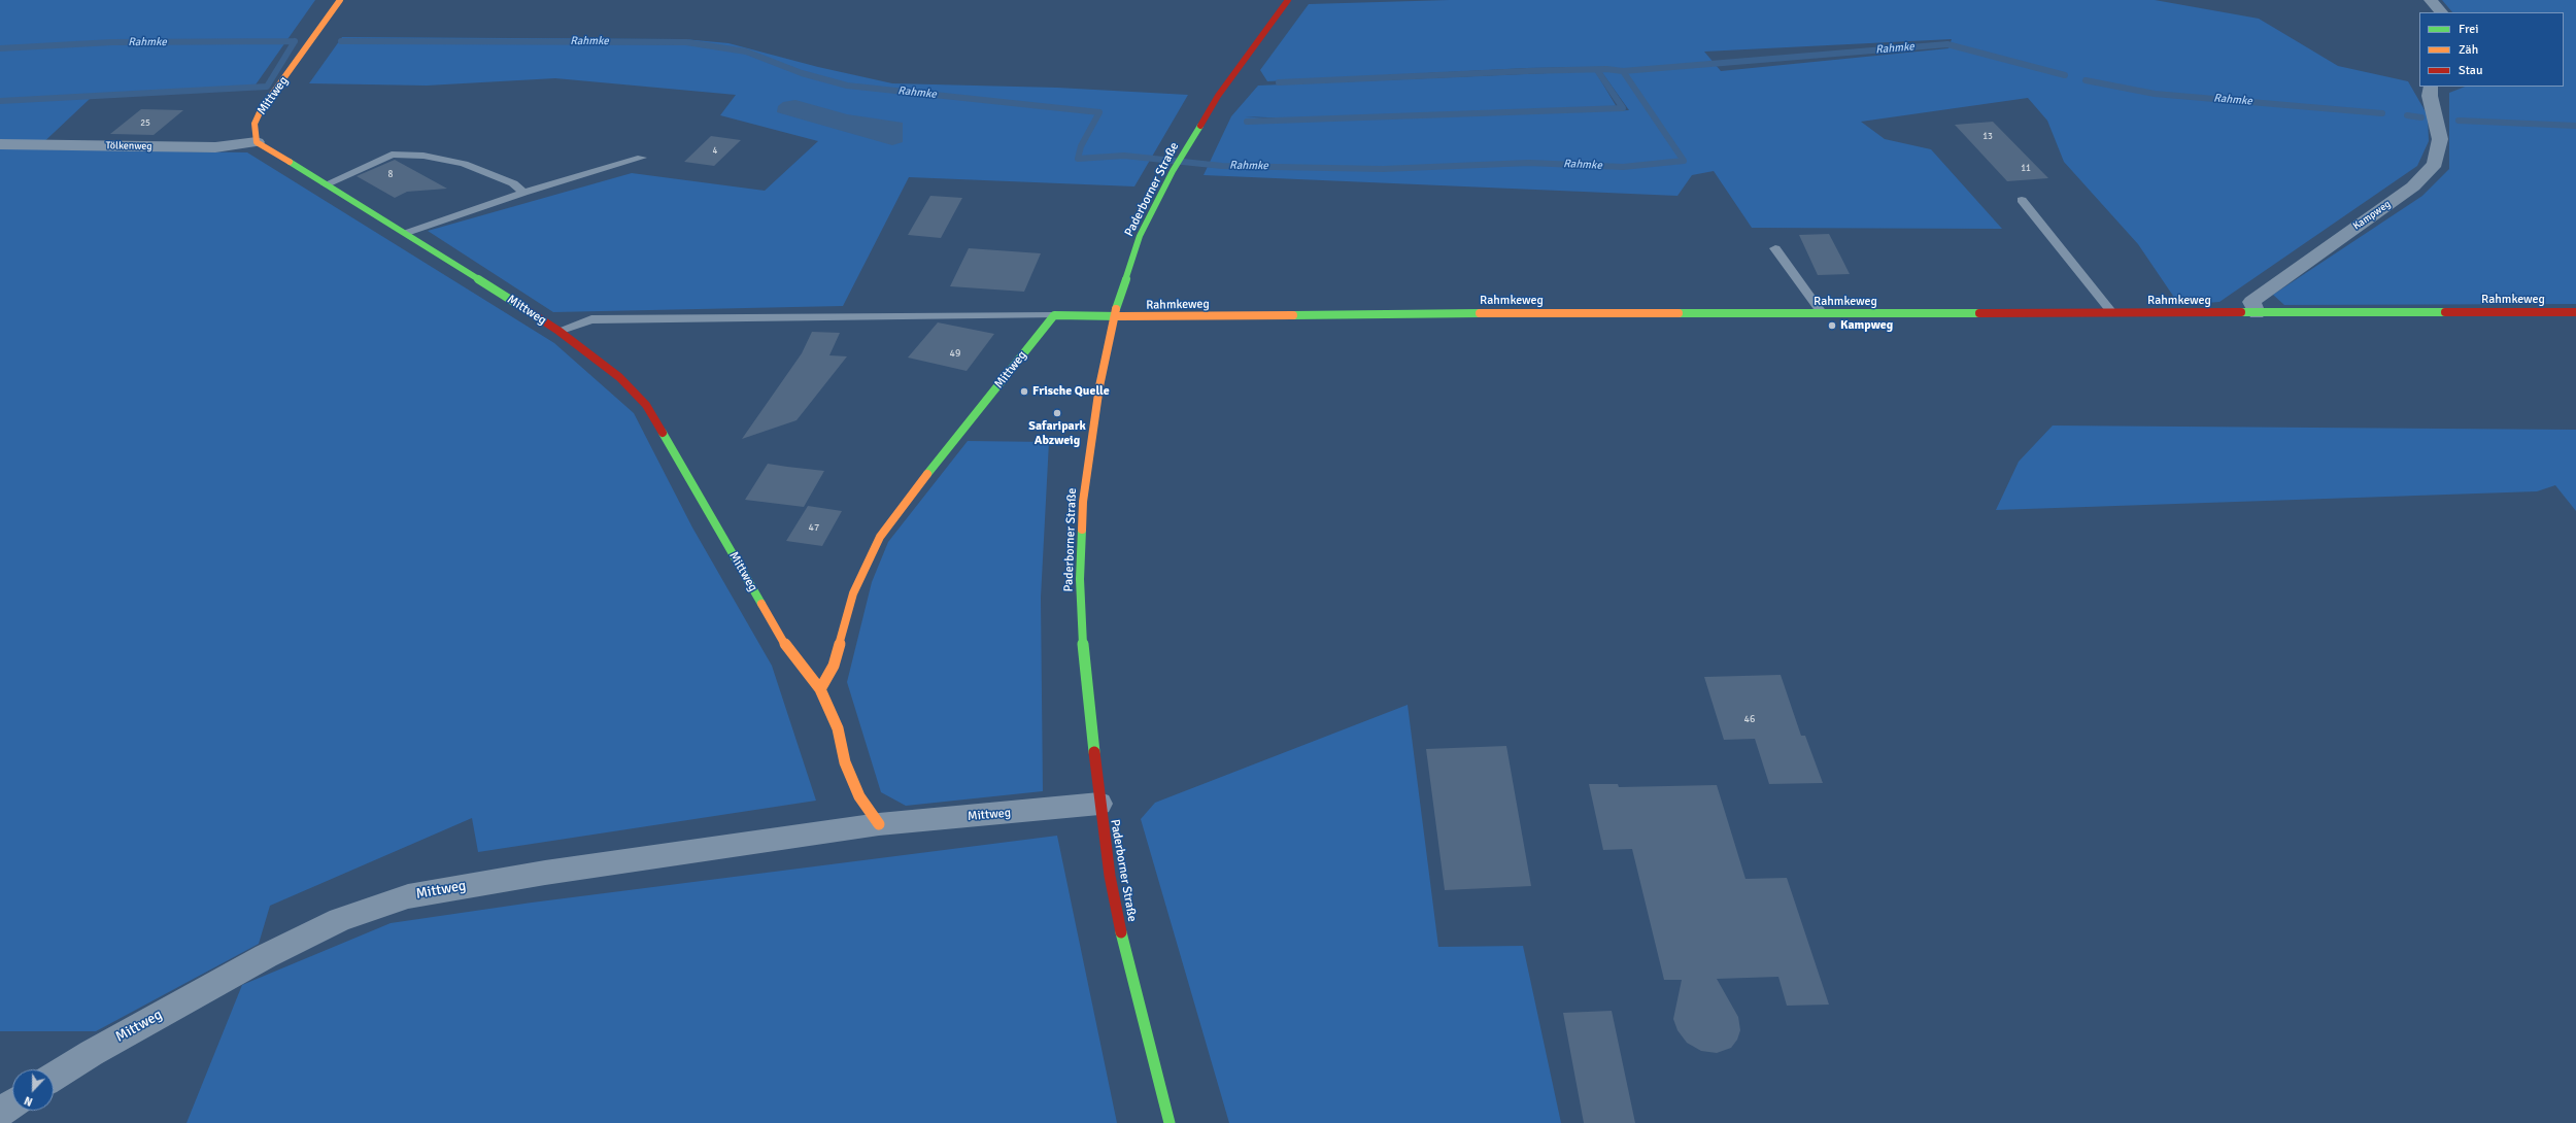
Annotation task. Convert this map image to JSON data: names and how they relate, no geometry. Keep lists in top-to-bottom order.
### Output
{
  "streets": {
    "street": [
      "Mittweg",
      "Tölkenweg",
      "Paderborner Straße",
      "Kampweg",
      "Rahmkeweg"
    ]
  },
  "crossings": [
    ["Mittweg", "Tölkenweg"],
    ["Mittweg", "Paderborner Straße"],
    ["Paderborner Straße", "Rahmkeweg"],
    ["Kampweg", "Rahmkeweg"]
  ],
  "water": ["Rahmke"],
  "places": ["Kampweg", "Frische Quelle", "Safaripark Abzweig"],
  "house_numbers": [
    "25",
    "13",
    "4",
    "11",
    "8",
    "49",
    "47",
    "46"
  ],
  "legend": ["Frei", "Zäh", "Stau"],
  "north": "bottom"
}
